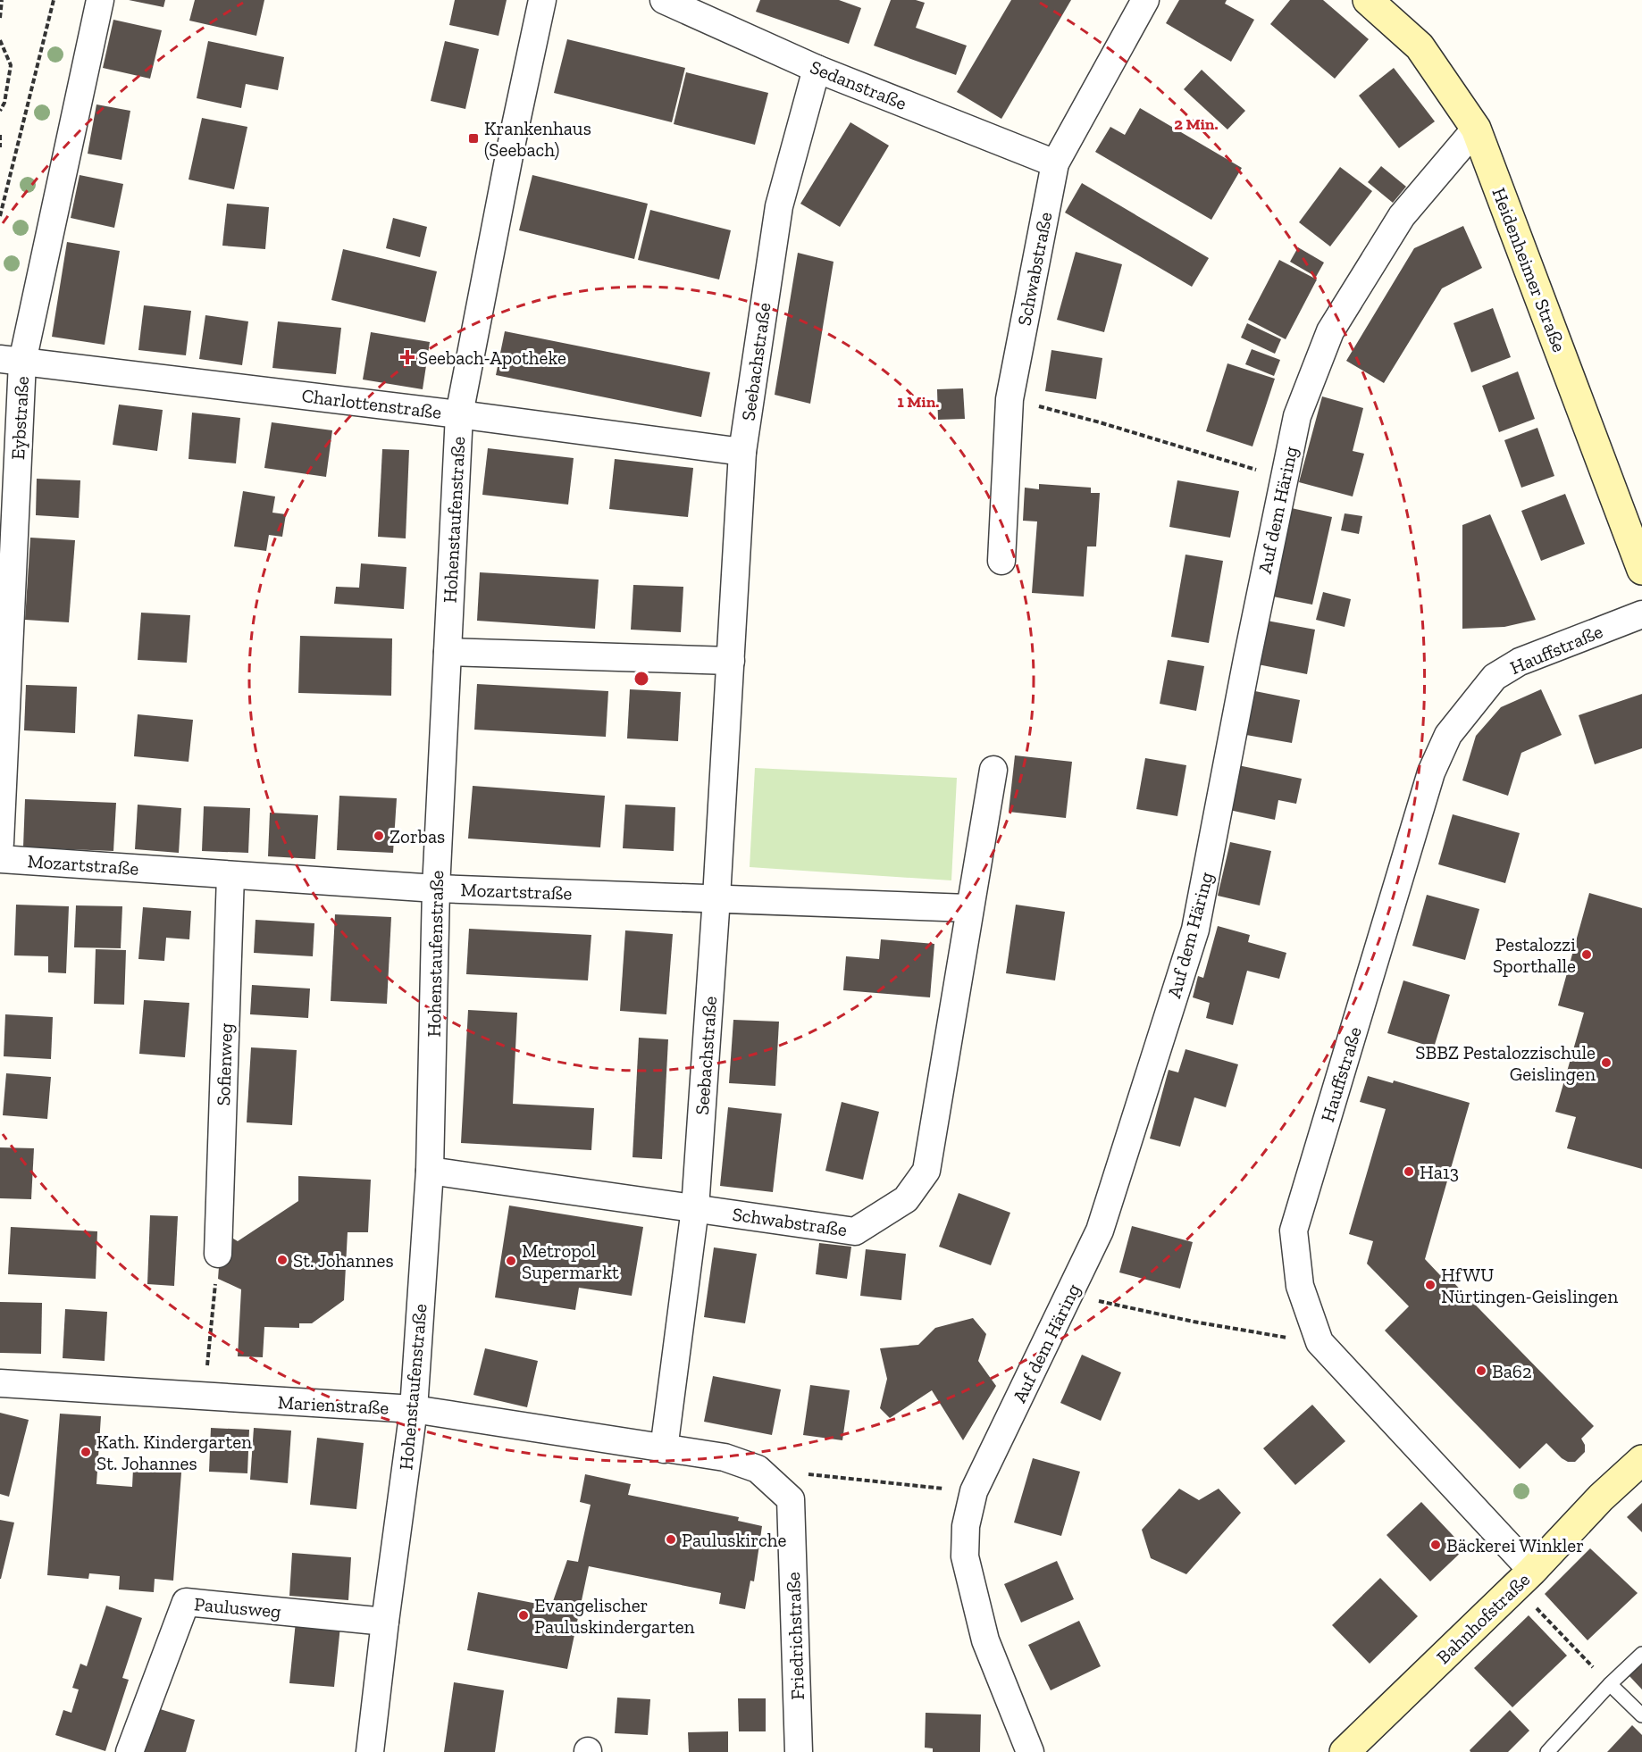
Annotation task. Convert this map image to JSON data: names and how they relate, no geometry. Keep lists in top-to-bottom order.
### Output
{
  "streets": {
    "street": [
      "Sedanstraße",
      "Schwabstraße",
      "Heidenheimer Straße",
      "Seebachstraße",
      "Charlottenstraße",
      "Eybstraße",
      "Auf dem Häring",
      "Hohenstaufenstraße",
      "Hauffstraße",
      "Mozartstraße",
      "Sofienweg",
      "Marienstraße",
      "Paulusweg",
      "Bahnhofstraße",
      "Friedrichstraße"
    ]
  },
  "crossings": [
    ["Sedanstraße", "Schwabstraße"],
    ["Sedanstraße", "Seebachstraße"],
    ["Schwabstraße", "Seebachstraße"],
    ["Schwabstraße", "Hohenstaufenstraße"],
    ["Schwabstraße", "Mozartstraße"],
    ["Heidenheimer Straße", "Auf dem Häring"],
    ["Seebachstraße", "Charlottenstraße"],
    ["Seebachstraße", "Mozartstraße"],
    ["Seebachstraße", "Marienstraße"],
    ["Seebachstraße", "Friedrichstraße"],
    ["Charlottenstraße", "Eybstraße"],
    ["Charlottenstraße", "Hohenstaufenstraße"],
    ["Hohenstaufenstraße", "Mozartstraße"],
    ["Hohenstaufenstraße", "Marienstraße"],
    ["Hohenstaufenstraße", "Paulusweg"],
    ["Hauffstraße", "Bahnhofstraße"],
    ["Mozartstraße", "Sofienweg"],
    ["Marienstraße", "Friedrichstraße"]
  ],
  "places": {
    "transit": ["Krankenhaus (Seebach)"],
    "health": ["Seebach-Apotheke"],
    "other": [
      "Zorbas",
      "Pestalozzi Sporthalle",
      "SBBZ Pestalozzischule Geislingen",
      "Ha13",
      "St. Johannes",
      "Metropol Supermarkt",
      "HfWU Nürtingen-Geislingen",
      "Ba62",
      "Kath. Kindergarten St. Johannes",
      "Pauluskirche",
      "Bäckerei Winkler",
      "Evangelischer Pauluskindergarten"
    ]
  },
  "rings": ["2 Min.", "1 Min."]
}
